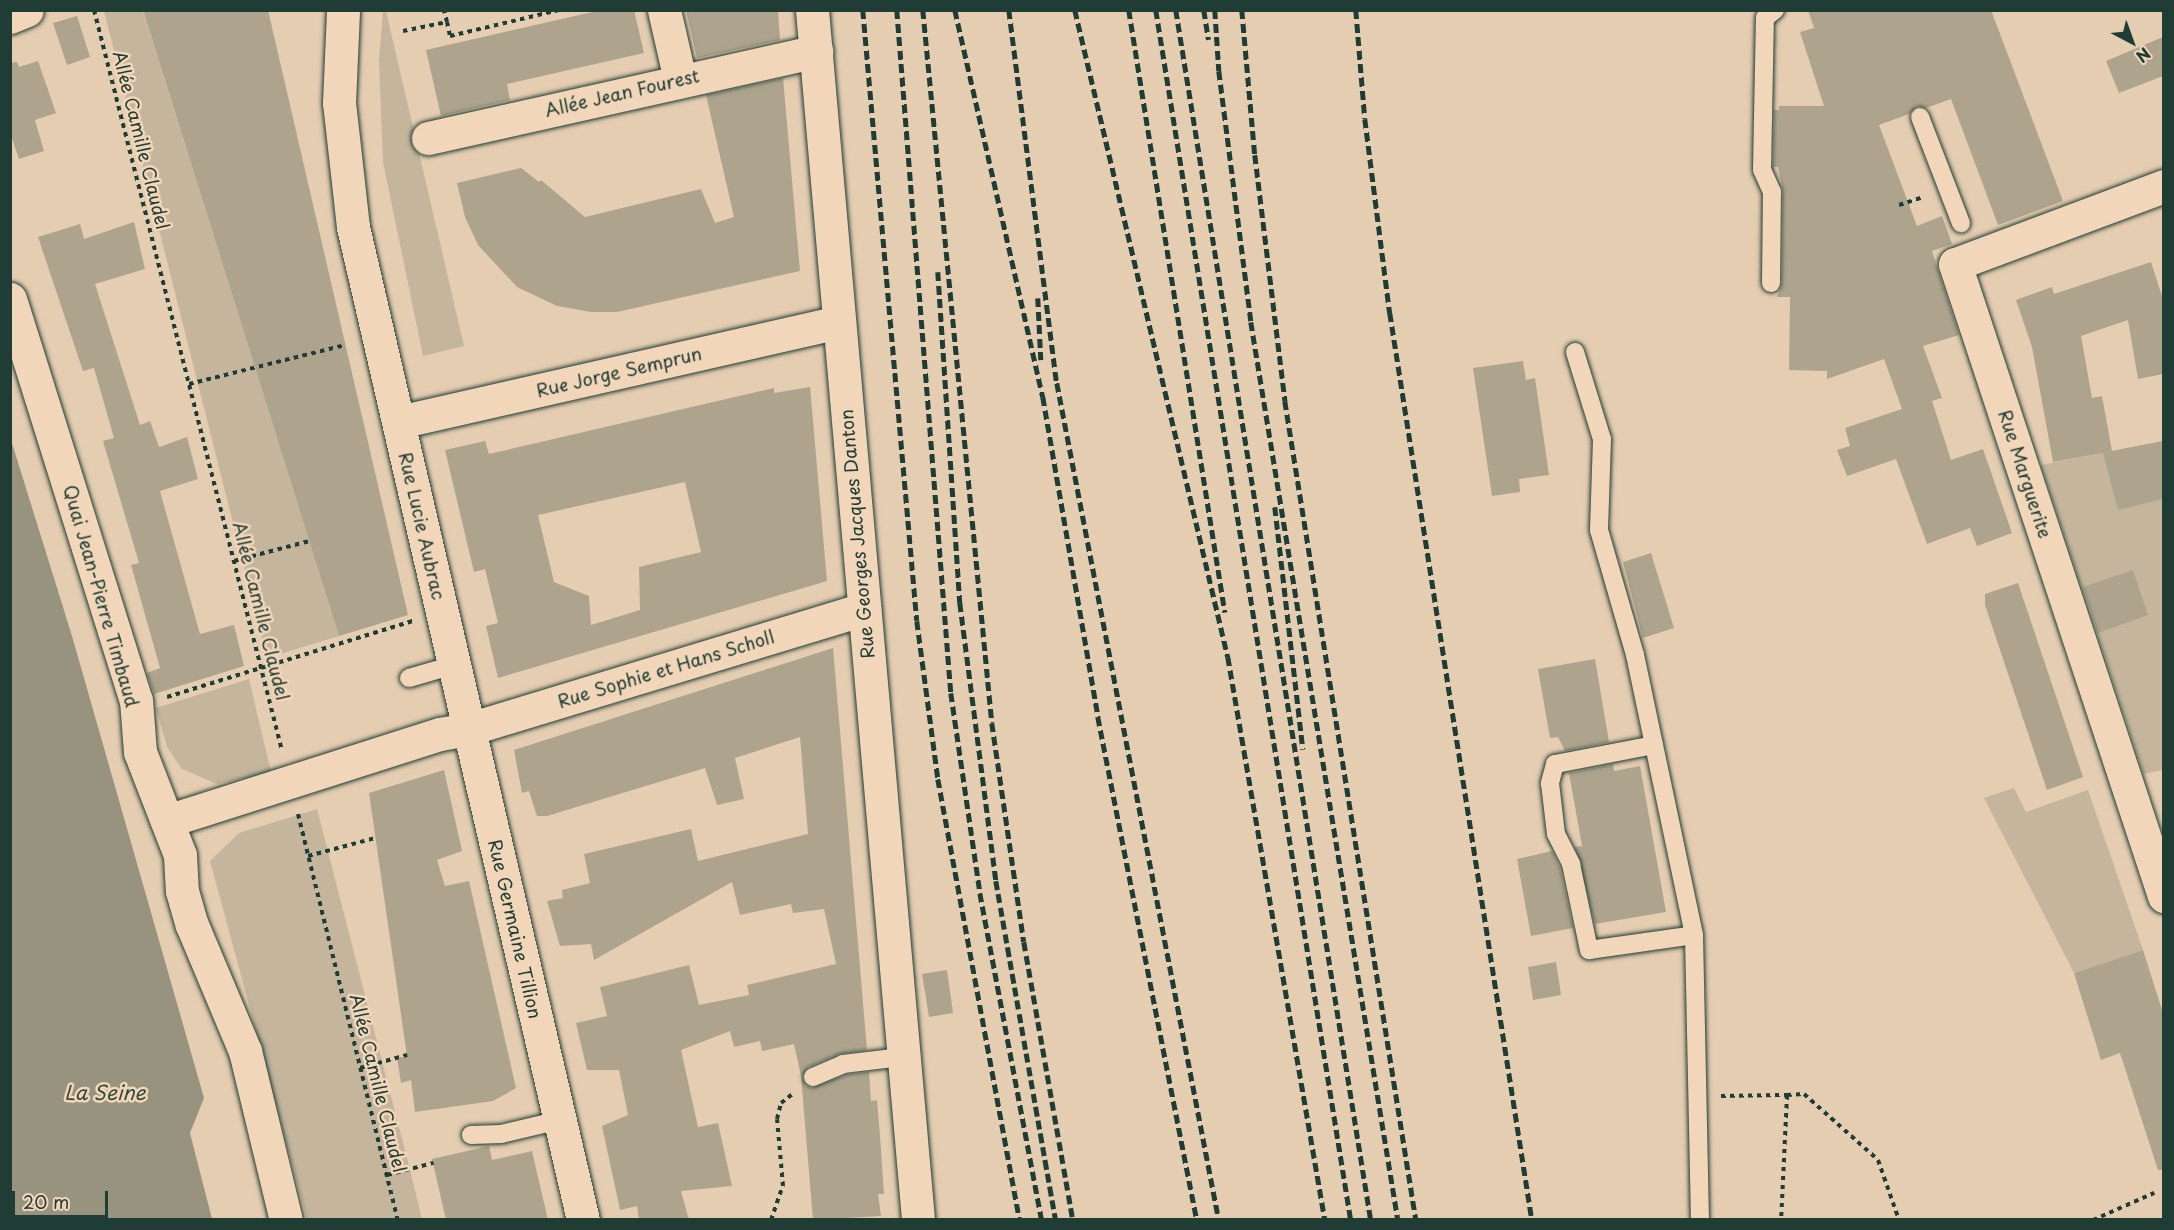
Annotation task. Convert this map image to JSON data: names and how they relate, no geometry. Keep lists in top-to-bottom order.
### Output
{
  "streets": {
    "street": [
      "Allée Jean Fourest",
      "Rue Jorge Semprun",
      "Rue Marguerite",
      "Rue Lucie Aubrac",
      "Rue Georges Jacques Danton",
      "Quai Jean-Pierre Timbaud",
      "Rue Sophie et Hans Scholl",
      "Rue Germaine Tillion"
    ],
    "path": ["Allée Camille Claudel"]
  },
  "crossings": [
    ["Allée Jean Fourest", "Rue Georges Jacques Danton"],
    ["Rue Jorge Semprun", "Rue Lucie Aubrac"],
    ["Rue Jorge Semprun", "Rue Georges Jacques Danton"],
    ["Rue Lucie Aubrac", "Rue Sophie et Hans Scholl"],
    ["Rue Lucie Aubrac", "Rue Germaine Tillion"],
    ["Rue Georges Jacques Danton", "Rue Sophie et Hans Scholl"],
    ["Rue Sophie et Hans Scholl", "Rue Germaine Tillion"]
  ],
  "water": ["La Seine"],
  "scale_bar": "20 m",
  "north": "bottom right"
}
